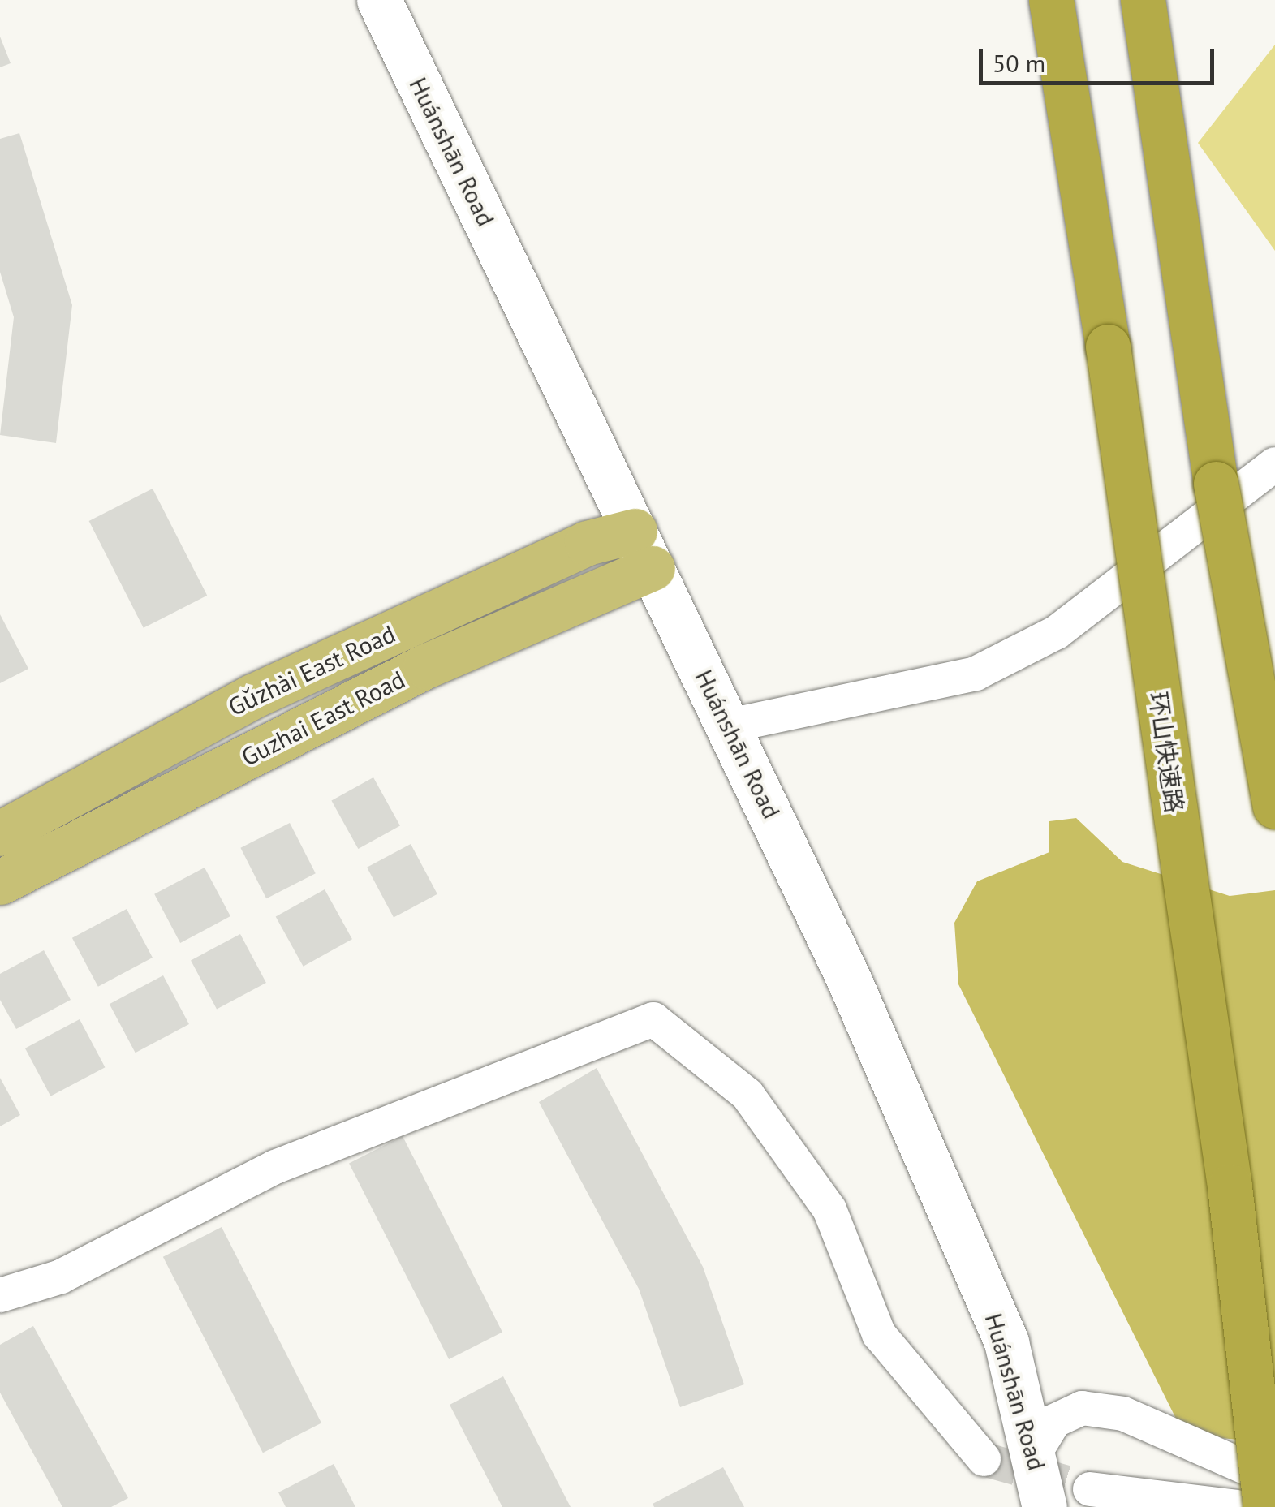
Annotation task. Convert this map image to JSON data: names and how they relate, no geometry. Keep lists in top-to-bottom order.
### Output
{
  "streets": {
    "highway": ["环山快速路"],
    "main road": ["Huánshān Road", "Gǔzhài East Road", "Guzhai East Road"]
  },
  "crossings": [
    ["Huánshān Road", "Gǔzhài East Road"],
    ["Huánshān Road", "Guzhai East Road"],
    ["Gǔzhài East Road", "Guzhai East Road"]
  ],
  "scale_bar": "50 m"
}
